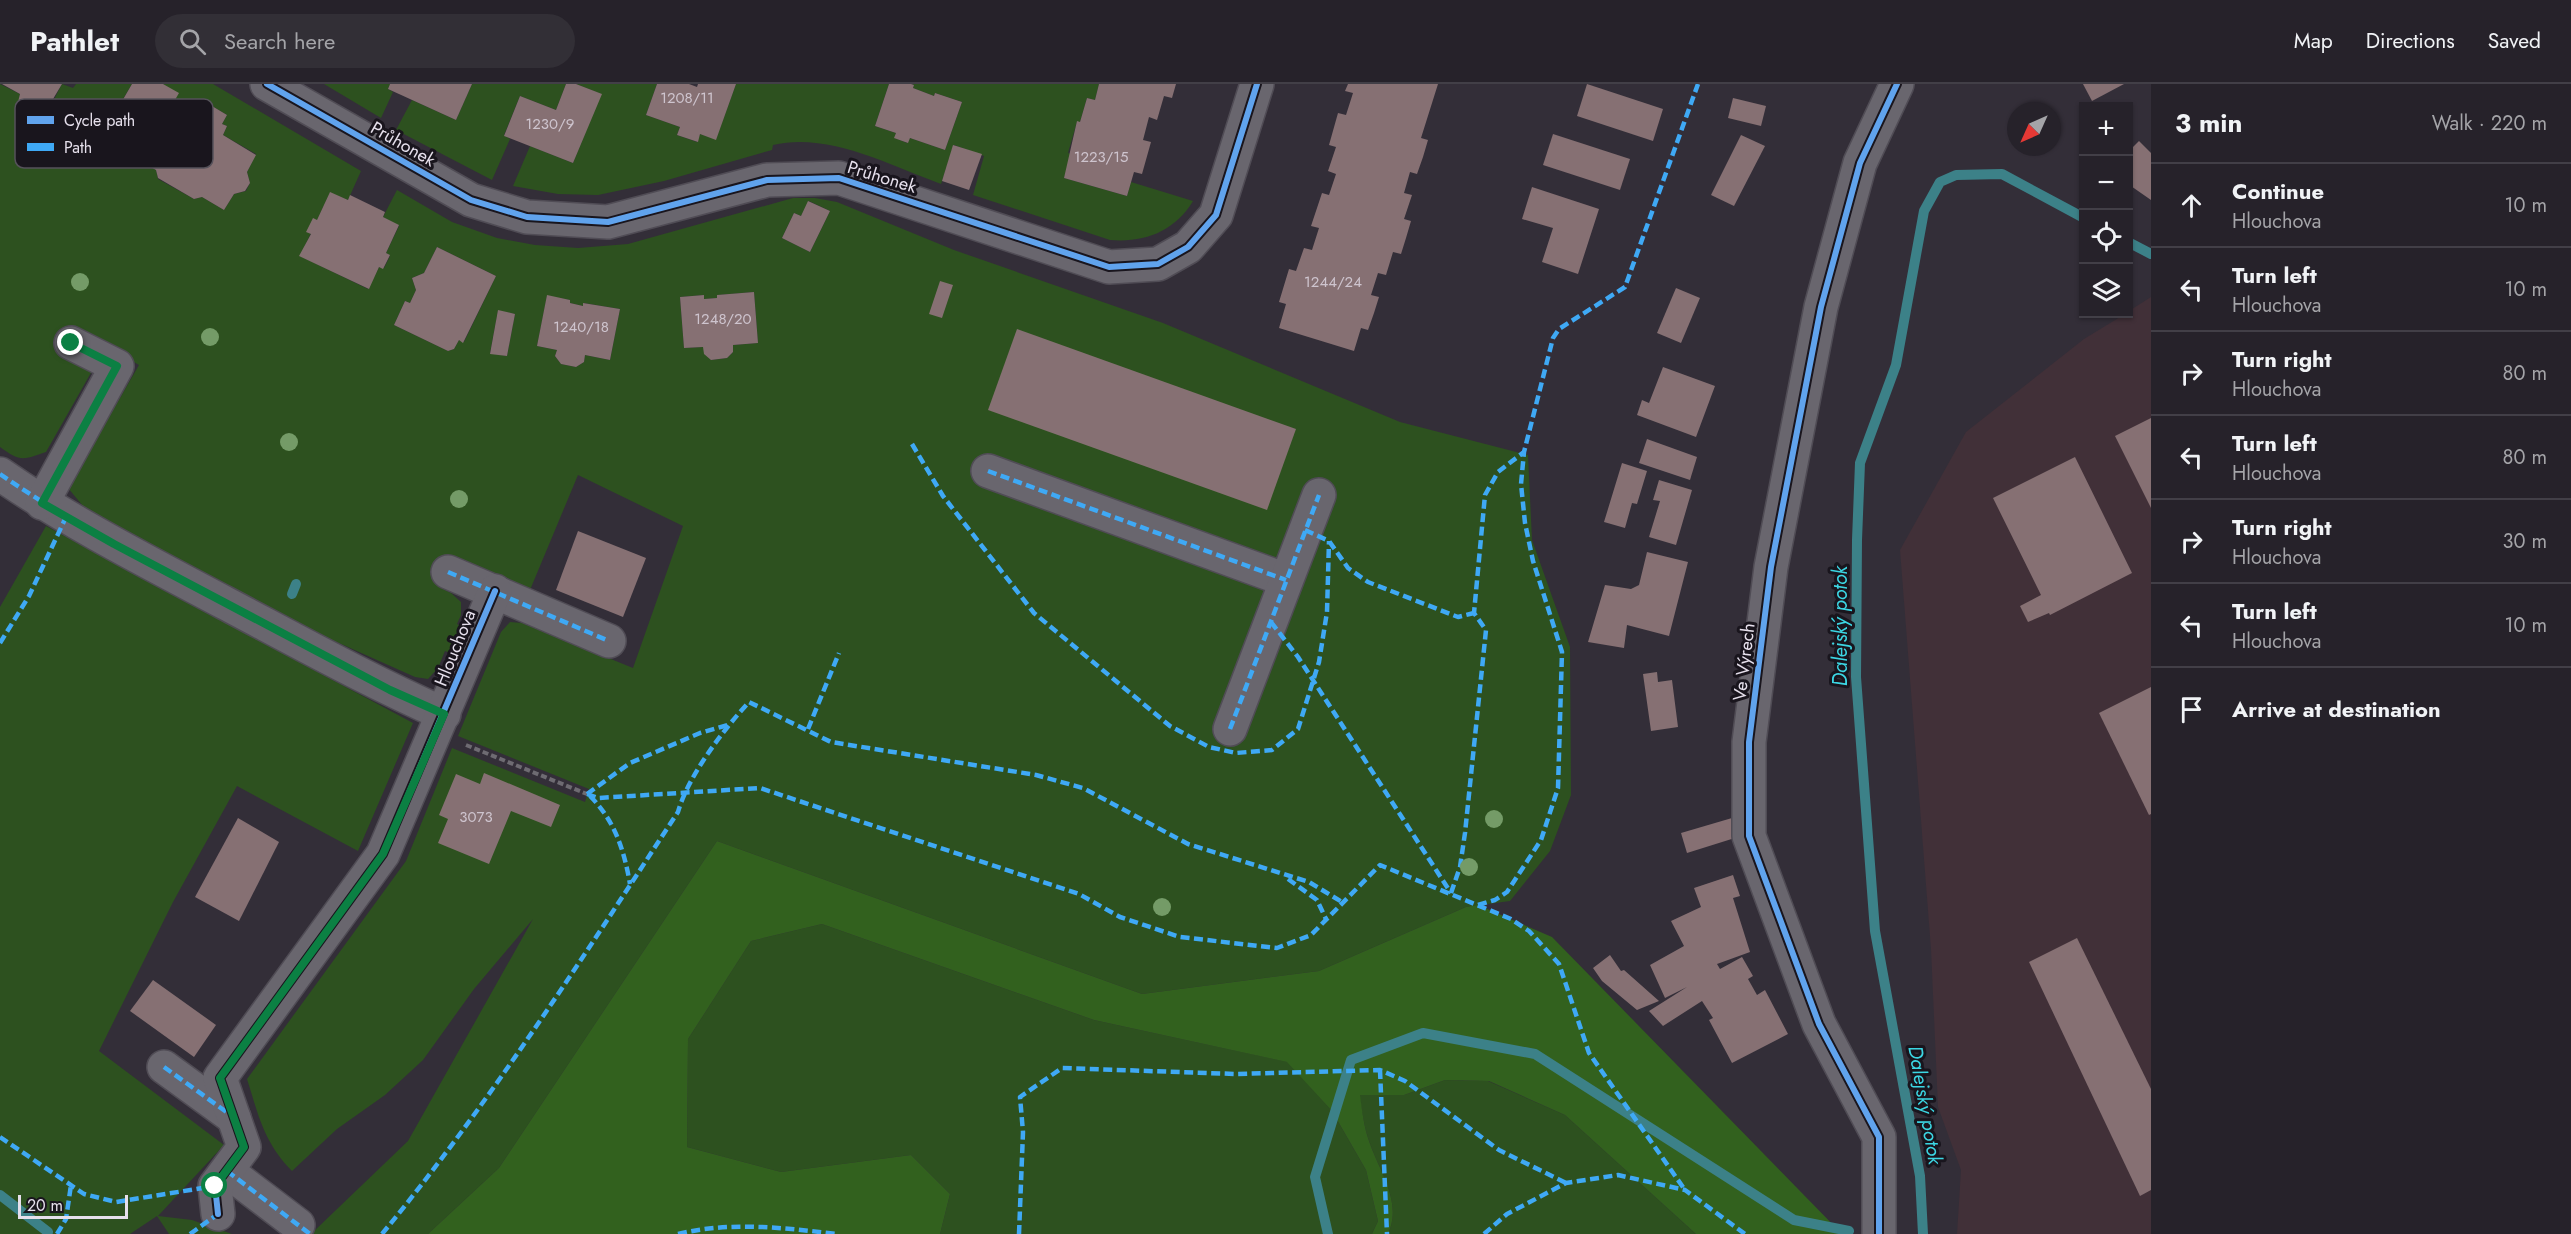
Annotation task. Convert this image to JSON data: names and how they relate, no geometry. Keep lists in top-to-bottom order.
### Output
{
  "streets": {
    "street": ["Průhonek", "Hlouchova", "Ve Výrech"]
  },
  "water": ["Dalejský potok"],
  "house_numbers": [
    "1208/11",
    "1230/9",
    "1223/15",
    "1244/24",
    "1248/20",
    "1240/18",
    "3073"
  ],
  "legend": ["Cycle path", "Path"],
  "scale_bar": "20 m",
  "north": "bottom left",
  "page": {
    "header": "Pathlet",
    "search": "Search here",
    "nav": ["Map", "Directions", "Saved"],
    "heading": ["3 min", "Walk · 220 m"],
    "map_buttons": ["+", "−"],
    "list": [
      ["Continue", "Hlouchova", "10 m"],
      ["Turn left", "Hlouchova", "10 m"],
      ["Turn right", "Hlouchova", "80 m"],
      ["Turn left", "Hlouchova", "80 m"],
      ["Turn right", "Hlouchova", "30 m"],
      ["Turn left", "Hlouchova", "10 m"],
      "Arrive at destination"
    ],
    "scale": "20 m"
  }
}
